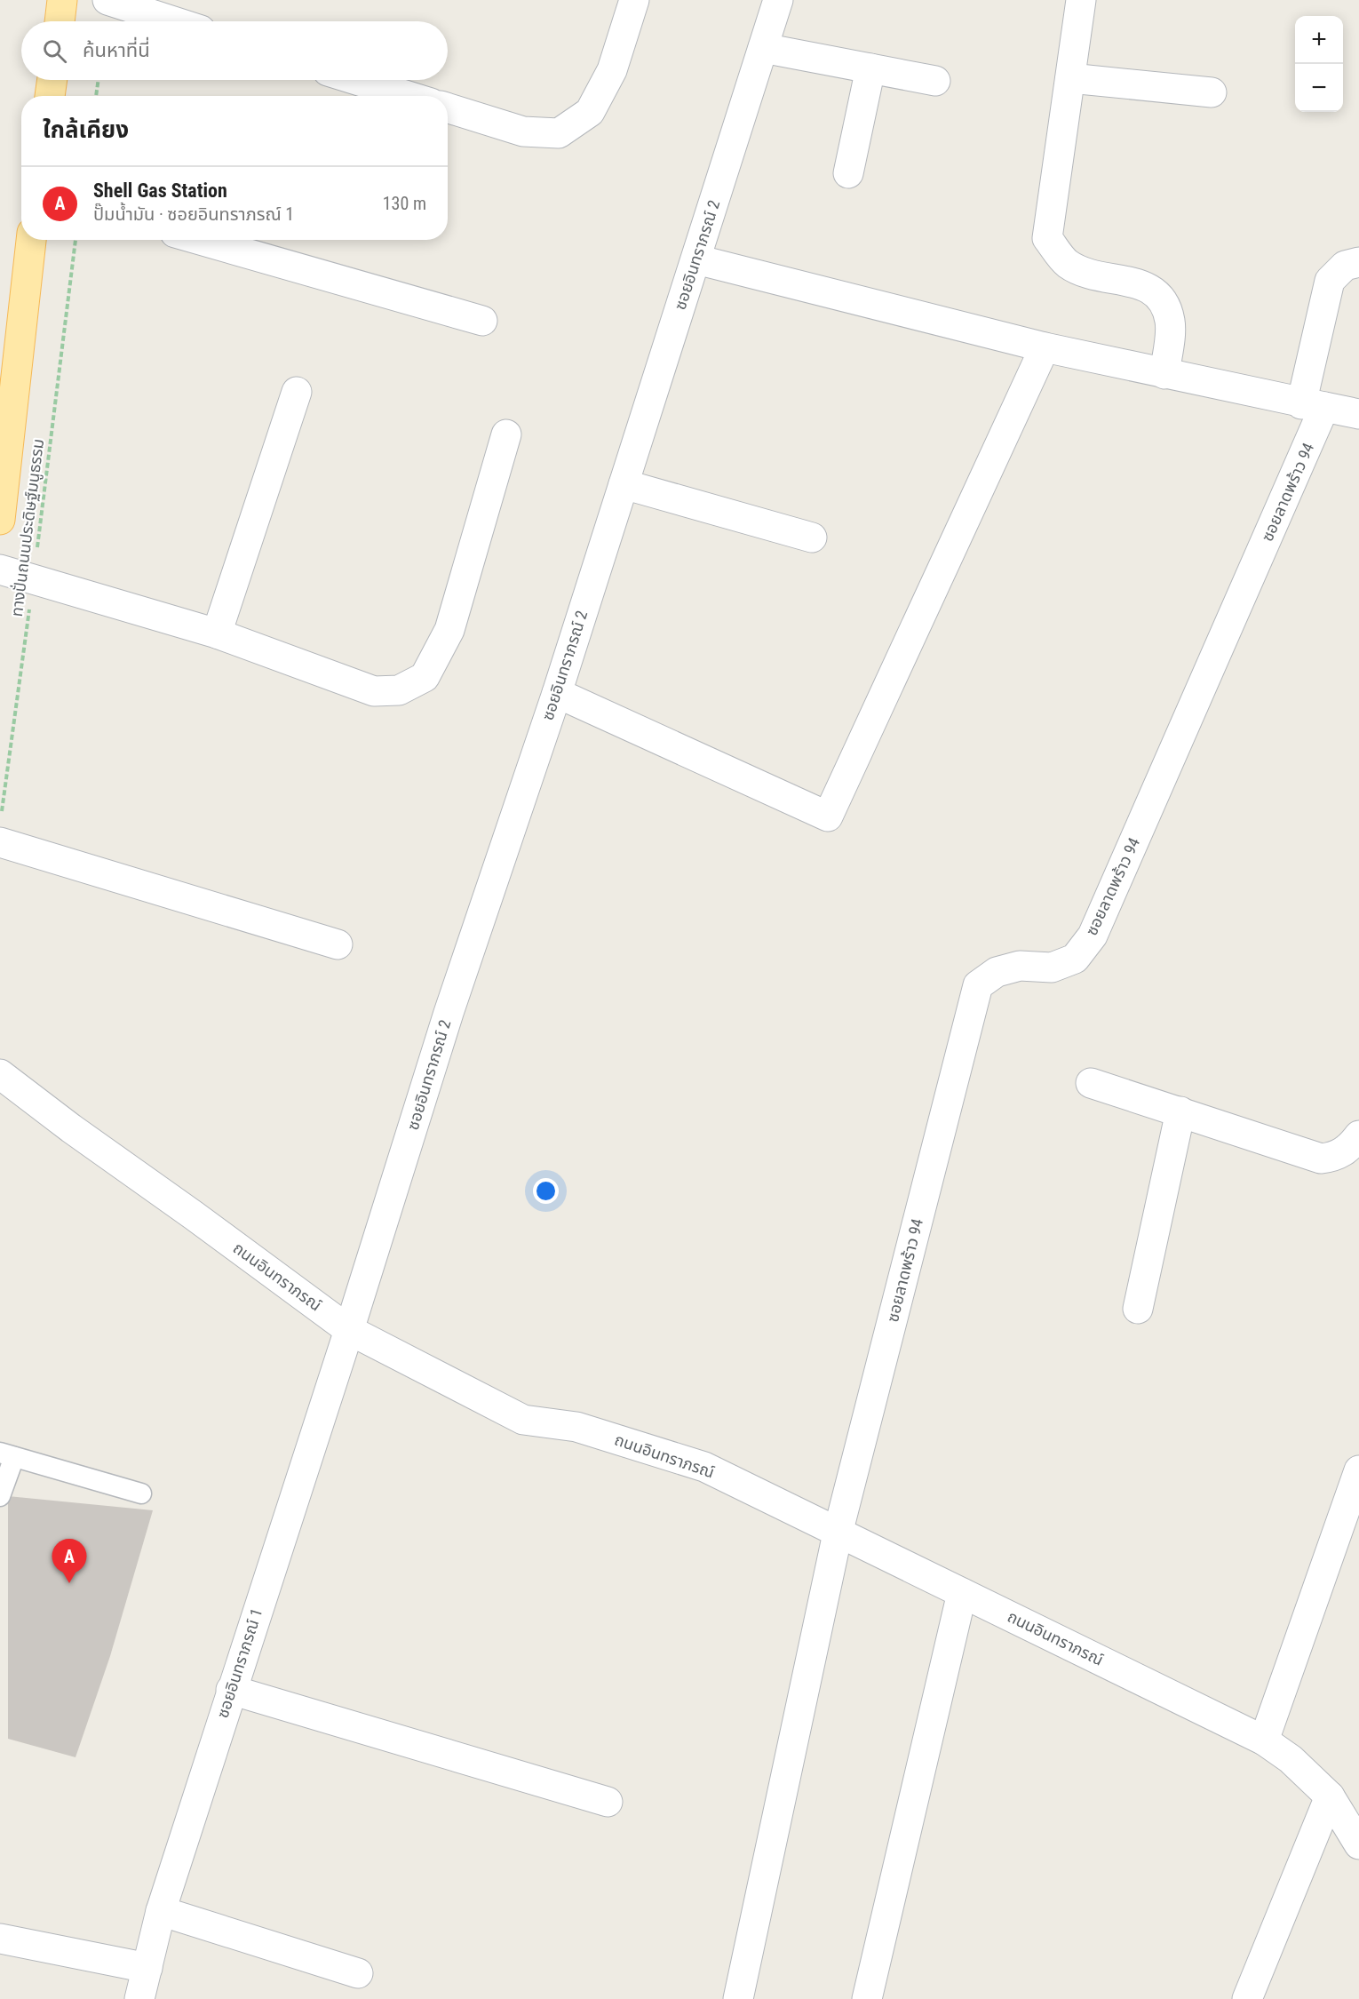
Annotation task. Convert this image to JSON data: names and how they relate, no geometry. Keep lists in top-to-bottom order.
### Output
{
  "streets": {
    "street": [
      "ซอยอินทราภรณ์ 2",
      "ซอยลาดพร้าว 94",
      "ถนนอินทราภรณ์",
      "ซอยอินทราภรณ์ 1"
    ],
    "path": ["ทางปั่นถนนประดิษฐ์มนูธรรม"]
  },
  "crossings": [
    ["ซอยอินทราภรณ์ 2", "ถนนอินทราภรณ์"],
    ["ซอยอินทราภรณ์ 2", "ซอยอินทราภรณ์ 1"],
    ["ซอยลาดพร้าว 94", "ถนนอินทราภรณ์"],
    ["ถนนอินทราภรณ์", "ซอยอินทราภรณ์ 1"]
  ],
  "page": {
    "map_buttons": ["+", "−"],
    "search": "ค้นหาที่นี่",
    "heading": "ใกล้เคียง",
    "list": [
      {
        "mark": "A",
        "name": "Shell Gas Station",
        "note": "ปั๊มน้ำมัน · ซอยอินทราภรณ์ 1",
        "value": "130 m"
      }
    ],
    "pins": "A"
  }
}
